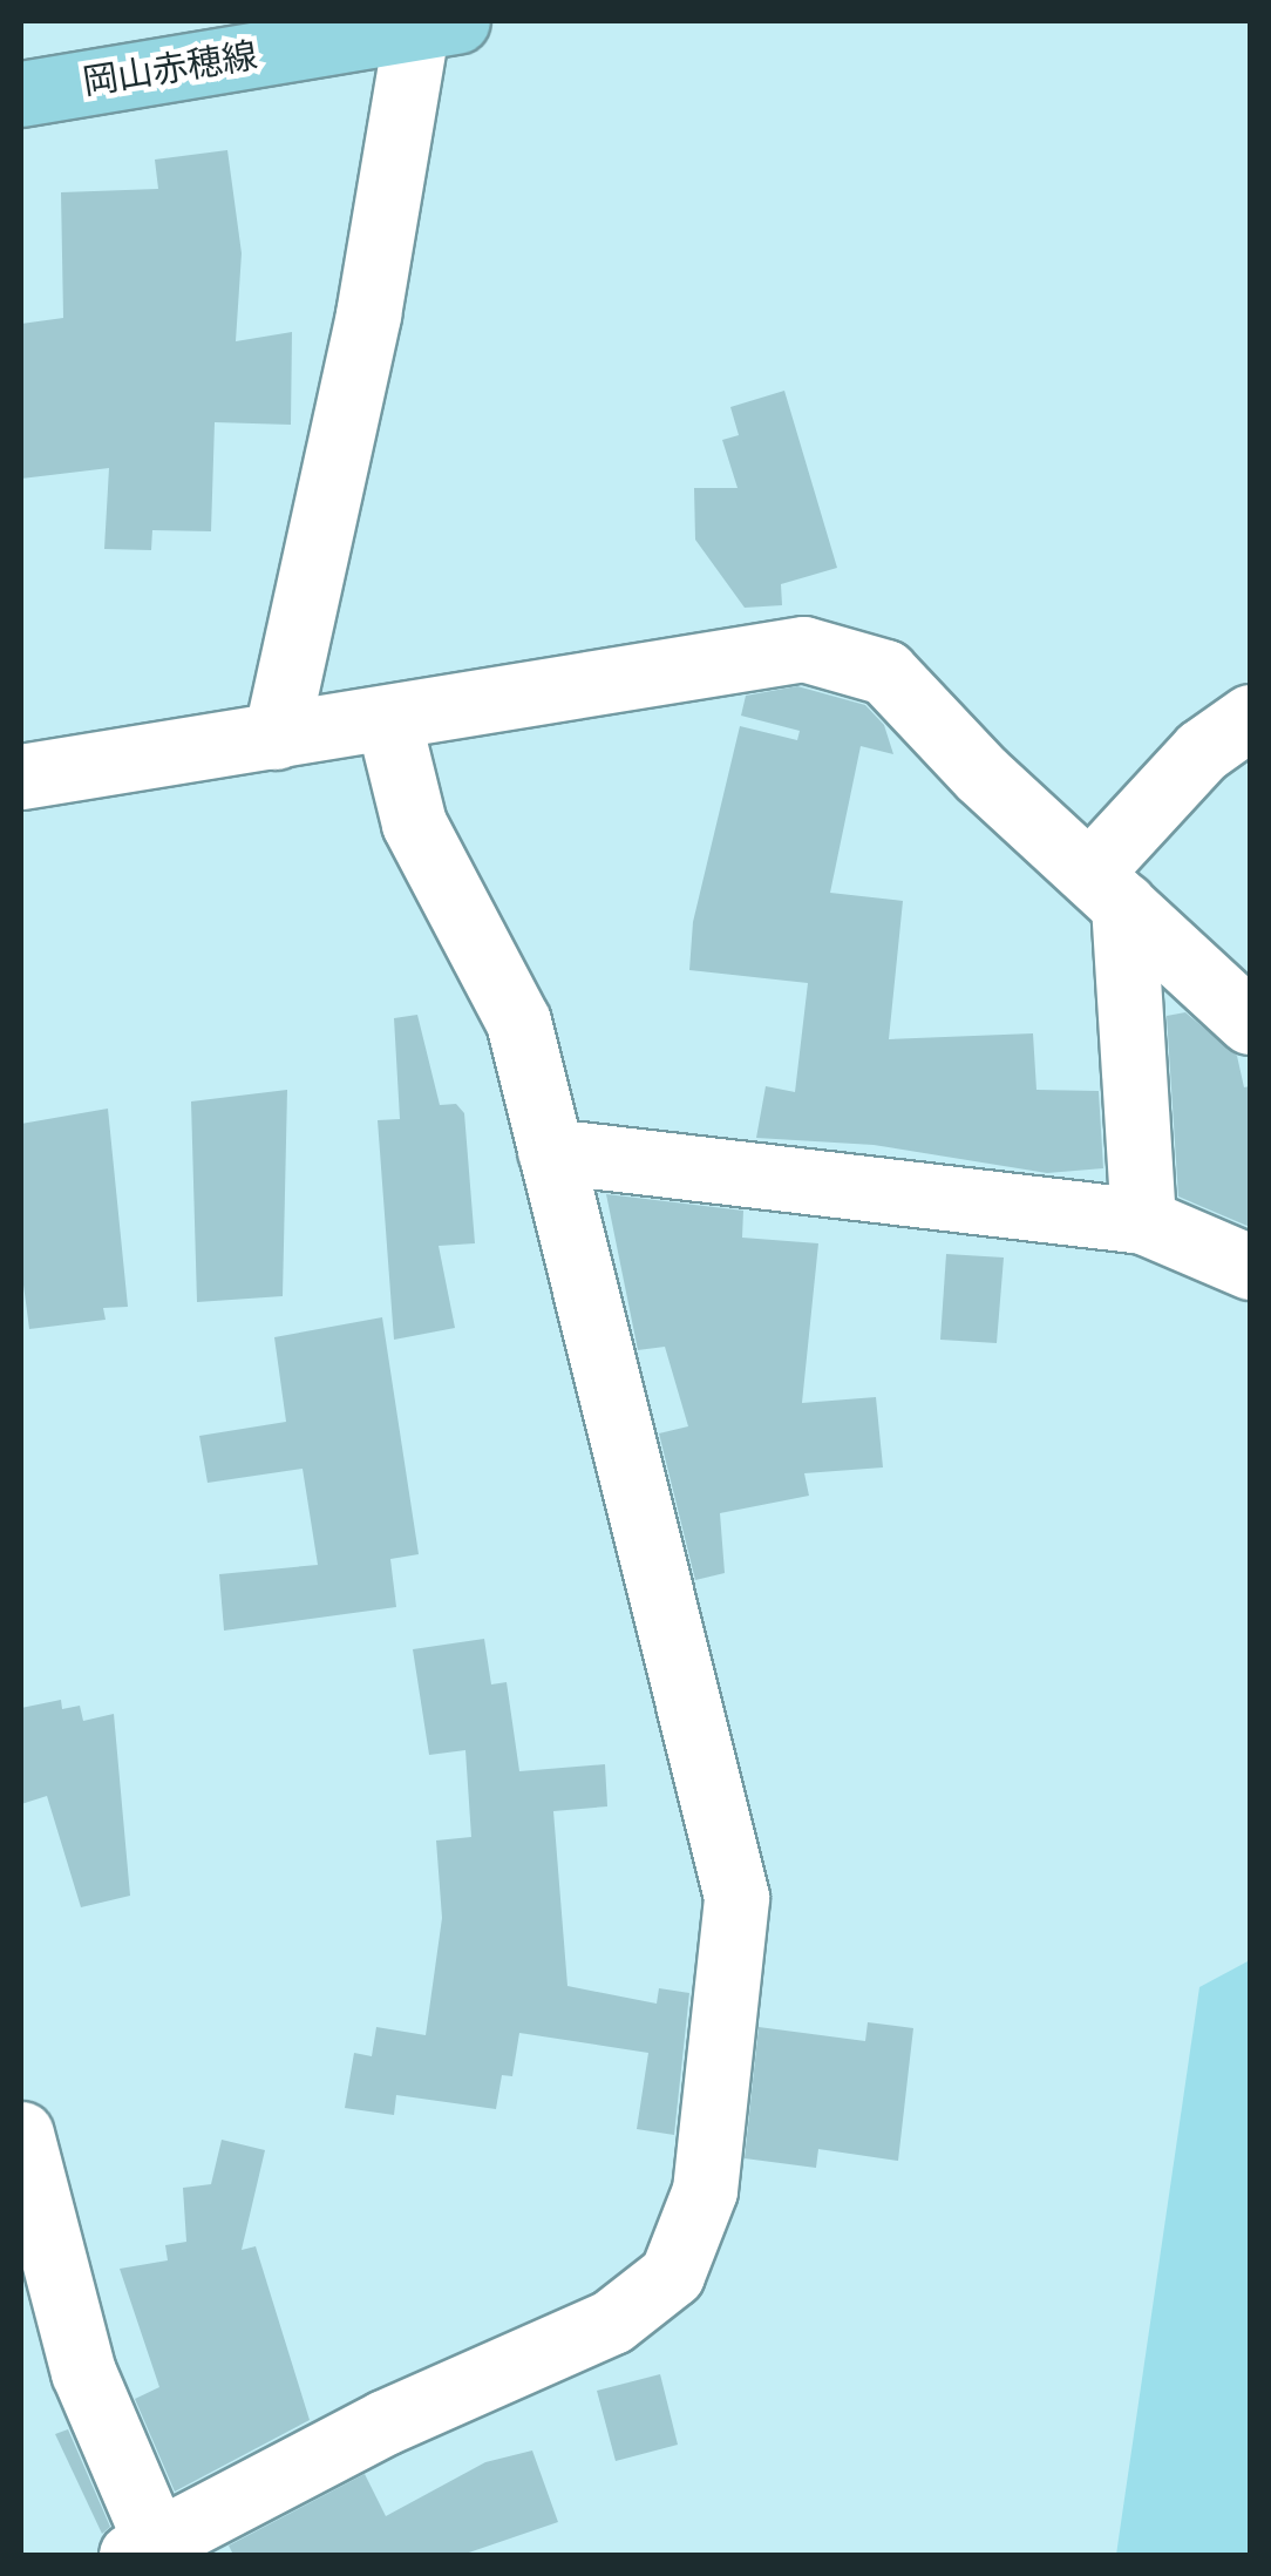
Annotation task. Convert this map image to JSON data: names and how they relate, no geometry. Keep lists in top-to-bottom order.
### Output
{
  "streets": {
    "main road": ["岡山赤穂線"]
  }
}
